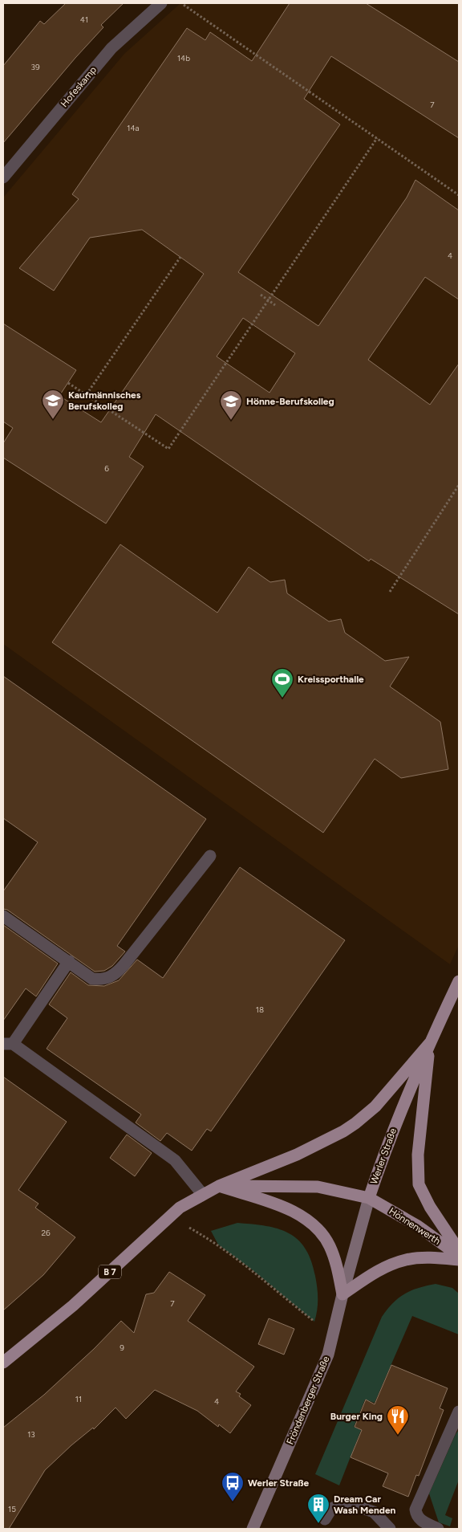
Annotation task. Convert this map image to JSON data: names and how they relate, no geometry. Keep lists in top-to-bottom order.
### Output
{
  "streets": {
    "main road": [
      "Werler Straße",
      "Hönnenwerth",
      "B 7",
      "Fröndenberger Straße"
    ],
    "street": ["Hofeskamp"]
  },
  "crossings": [
    ["Werler Straße", "Hönnenwerth"],
    ["Werler Straße", "Fröndenberger Straße"],
    ["Hönnenwerth", "Fröndenberger Straße"]
  ],
  "places": {
    "school or university": ["Kaufmännisches Berufskolleg", "Hönne-Berufskolleg"],
    "sports": ["Kreissporthalle"],
    "restaurant": ["Burger King"],
    "bus stop": ["Werler Straße"],
    "building": ["Dream Car Wash Menden"]
  },
  "house_numbers": [
    "41",
    "14b",
    "39",
    "7",
    "14a",
    "4",
    "6",
    "18",
    "26",
    "7",
    "9",
    "11",
    "4",
    "13",
    "15"
  ]
}
